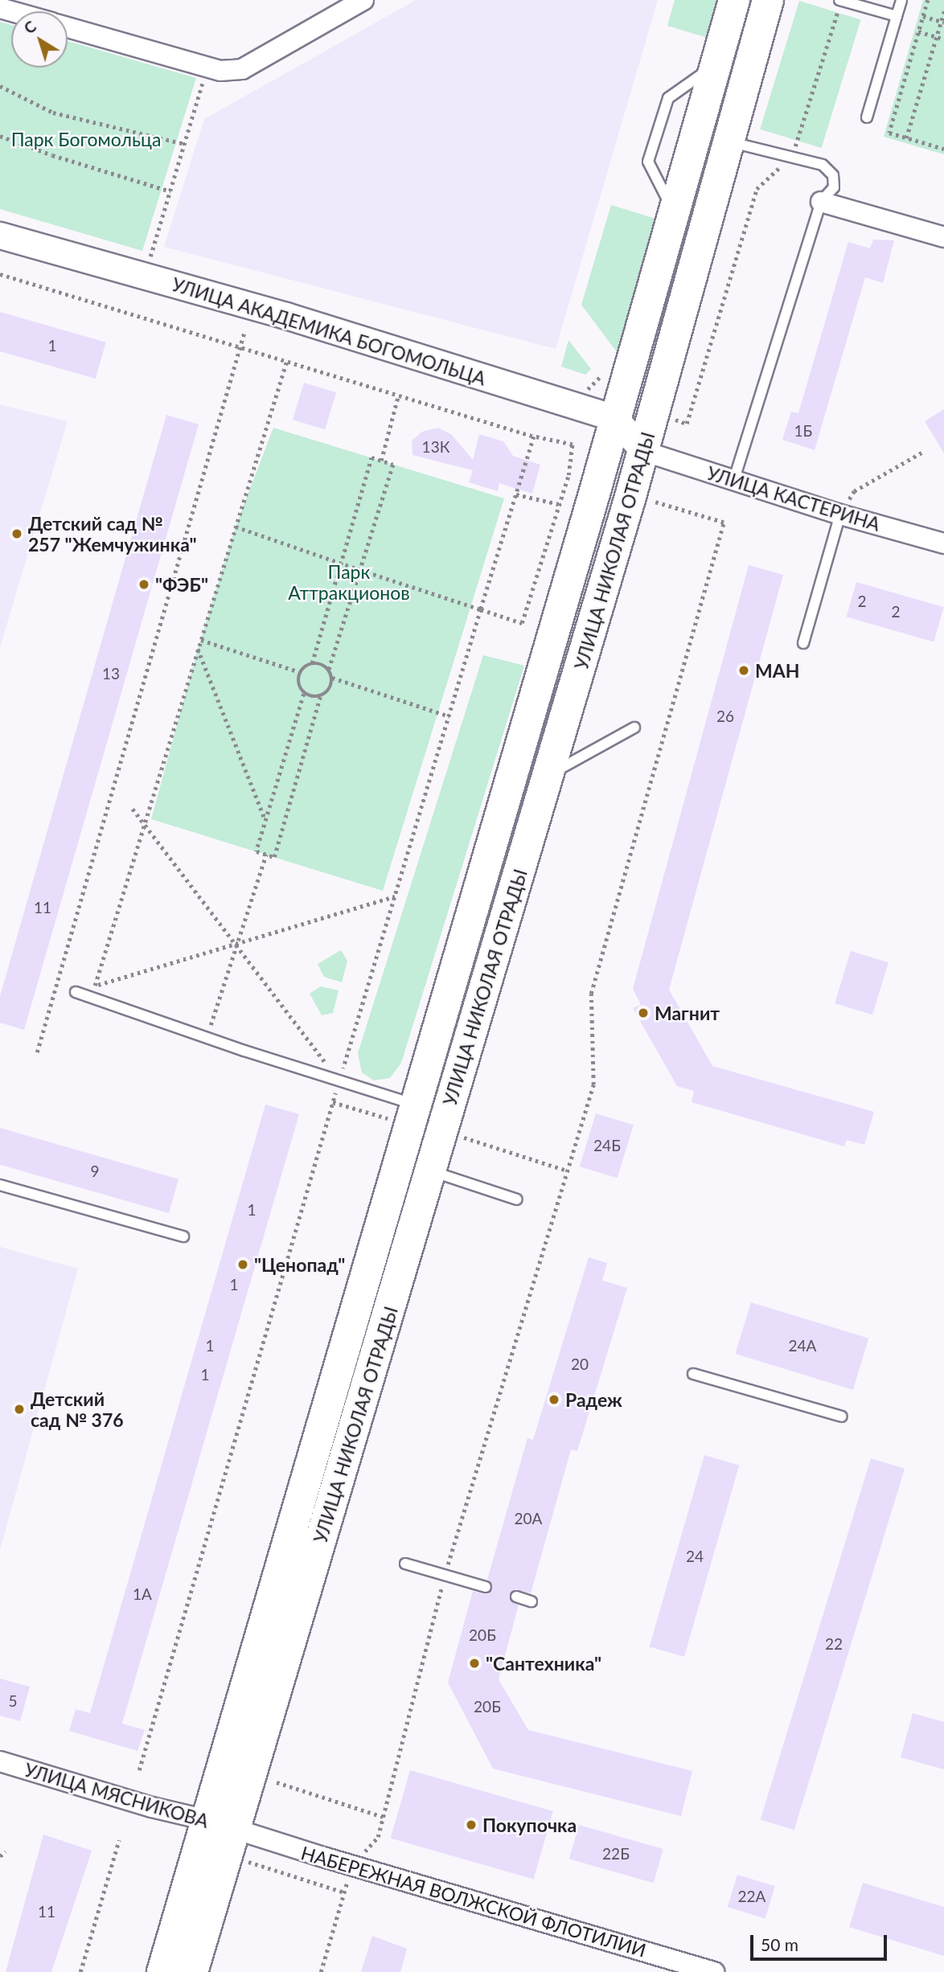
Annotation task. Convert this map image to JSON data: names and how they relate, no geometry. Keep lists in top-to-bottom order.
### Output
{
  "streets": {
    "main road": ["УЛИЦА НИКОЛАЯ ОТРАДЫ"],
    "street": [
      "УЛИЦА АКАДЕМИКА БОГОМОЛЬЦА",
      "УЛИЦА КАСТЕРИНА",
      "УЛИЦА МЯСНИКОВА",
      "НАБЕРЕЖНАЯ ВОЛЖСКОЙ ФЛОТИЛИИ"
    ]
  },
  "crossings": [
    ["УЛИЦА АКАДЕМИКА БОГОМОЛЬЦА", "УЛИЦА НИКОЛАЯ ОТРАДЫ"],
    ["УЛИЦА КАСТЕРИНА", "УЛИЦА НИКОЛАЯ ОТРАДЫ"],
    ["УЛИЦА НИКОЛАЯ ОТРАДЫ", "УЛИЦА МЯСНИКОВА"],
    ["УЛИЦА НИКОЛАЯ ОТРАДЫ", "НАБЕРЕЖНАЯ ВОЛЖСКОЙ ФЛОТИЛИИ"],
    ["УЛИЦА МЯСНИКОВА", "НАБЕРЕЖНАЯ ВОЛЖСКОЙ ФЛОТИЛИИ"]
  ],
  "parks": ["Парк Богомольца", "Парк Аттракционов"],
  "places": [
    "Детский сад № 257 \"Жемчужинка\"",
    "\"ФЭБ\"",
    "МАН",
    "Магнит",
    "\"Ценопад\"",
    "Радеж",
    "Детский сад № 376",
    "\"Сантехника\"",
    "Покупочка"
  ],
  "house_numbers": [
    "1",
    "1Б",
    "13К",
    "2",
    "2",
    "13",
    "26",
    "11",
    "24Б",
    "9",
    "1",
    "1",
    "1",
    "24А",
    "20",
    "1",
    "20А",
    "24",
    "1А",
    "20Б",
    "22",
    "5",
    "20Б",
    "22Б",
    "22А",
    "11"
  ],
  "scale_bar": "50 m",
  "north": "top left"
}
